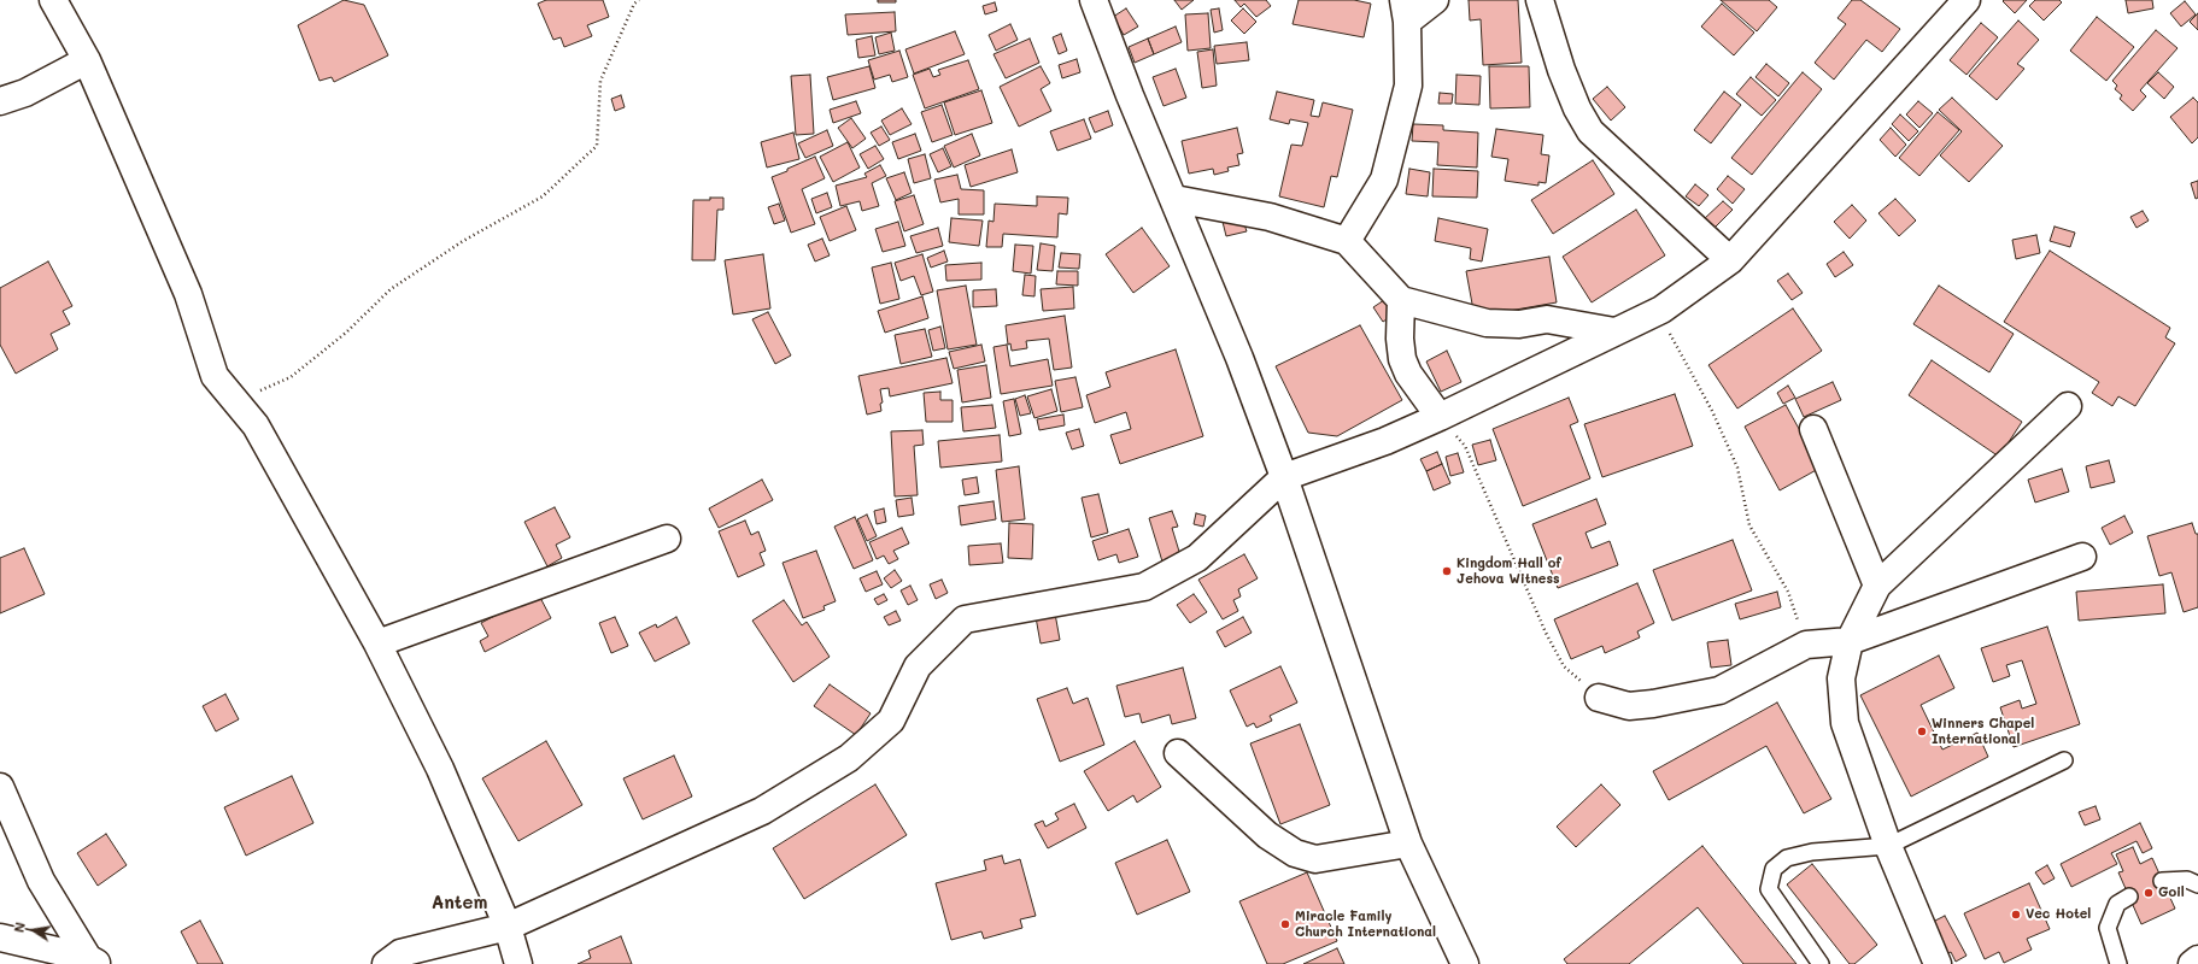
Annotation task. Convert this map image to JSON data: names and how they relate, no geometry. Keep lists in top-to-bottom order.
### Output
{
  "districts": ["Antem"],
  "places": [
    "Kingdom Hall of Jehova Witness",
    "Winners Chapel International",
    "Goil",
    "Vec Hotel",
    "Miracle Family Church International"
  ],
  "north": "left"
}
